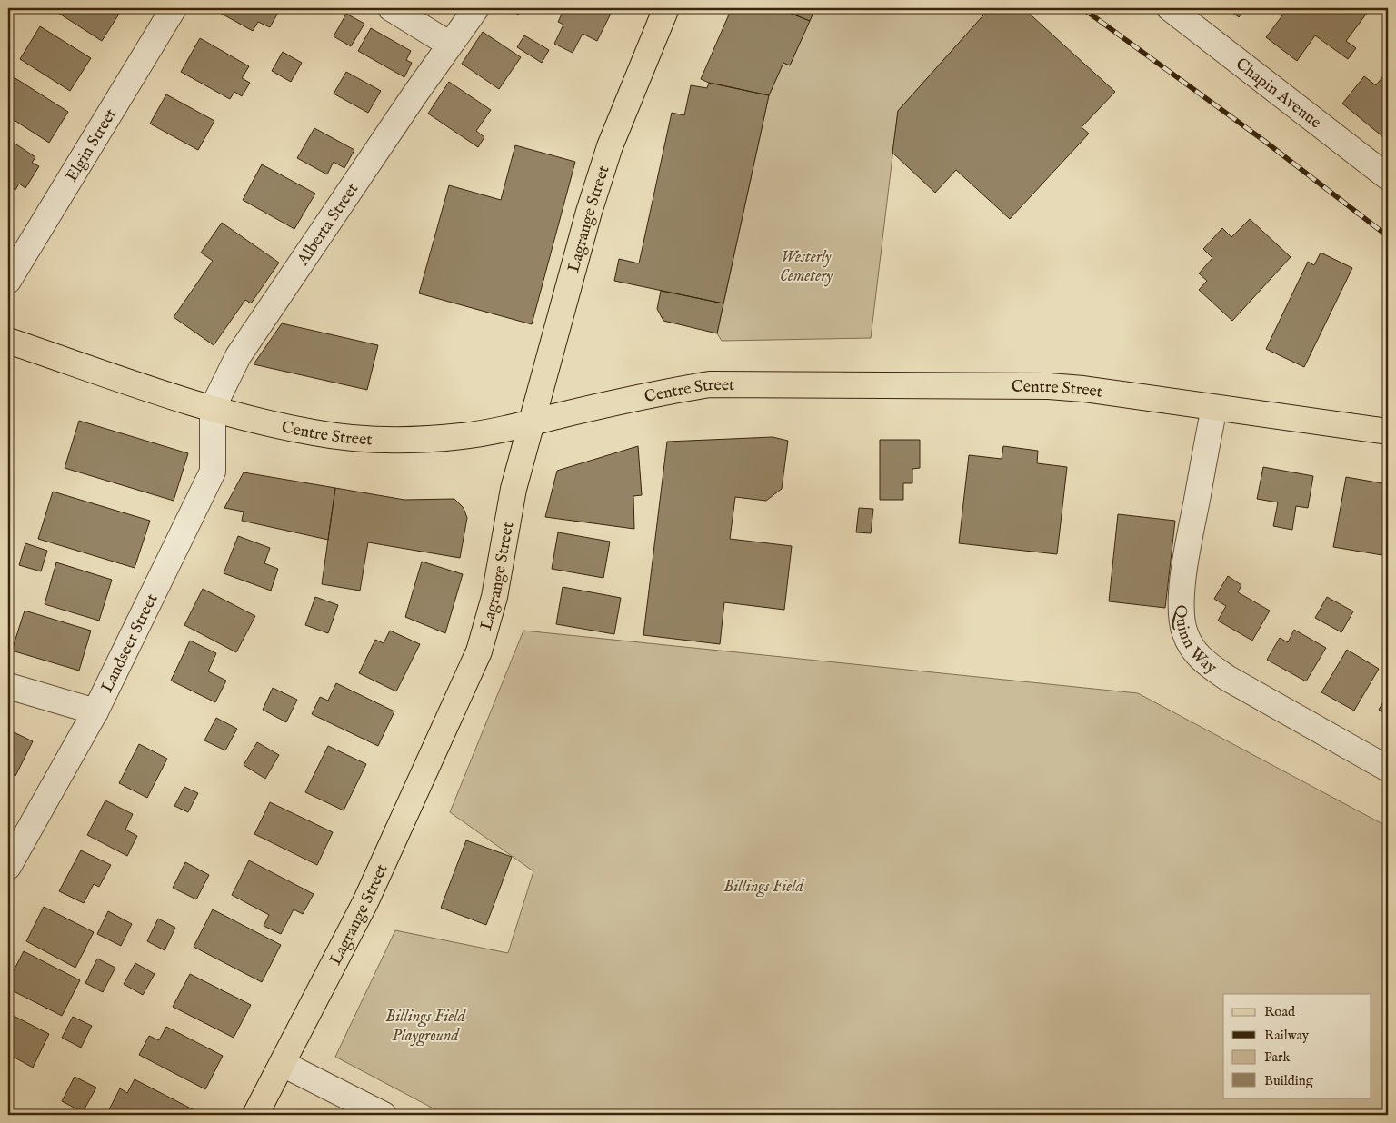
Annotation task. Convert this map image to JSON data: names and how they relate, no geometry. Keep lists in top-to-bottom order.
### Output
{
  "streets": {
    "main road": ["Lagrange Street", "Centre Street"],
    "street": [
      "Chapin Avenue",
      "Elgin Street",
      "Alberta Street",
      "Quinn Way",
      "Landseer Street"
    ]
  },
  "crossings": [
    ["Lagrange Street", "Centre Street"],
    ["Alberta Street", "Centre Street"],
    ["Alberta Street", "Landseer Street"],
    ["Centre Street", "Quinn Way"],
    ["Centre Street", "Landseer Street"]
  ],
  "parks": ["Westerly Cemetery", "Billings Field", "Billings Field Playground"],
  "legend": [
    "Road",
    "Railway",
    "Park",
    "Building"
  ]
}
